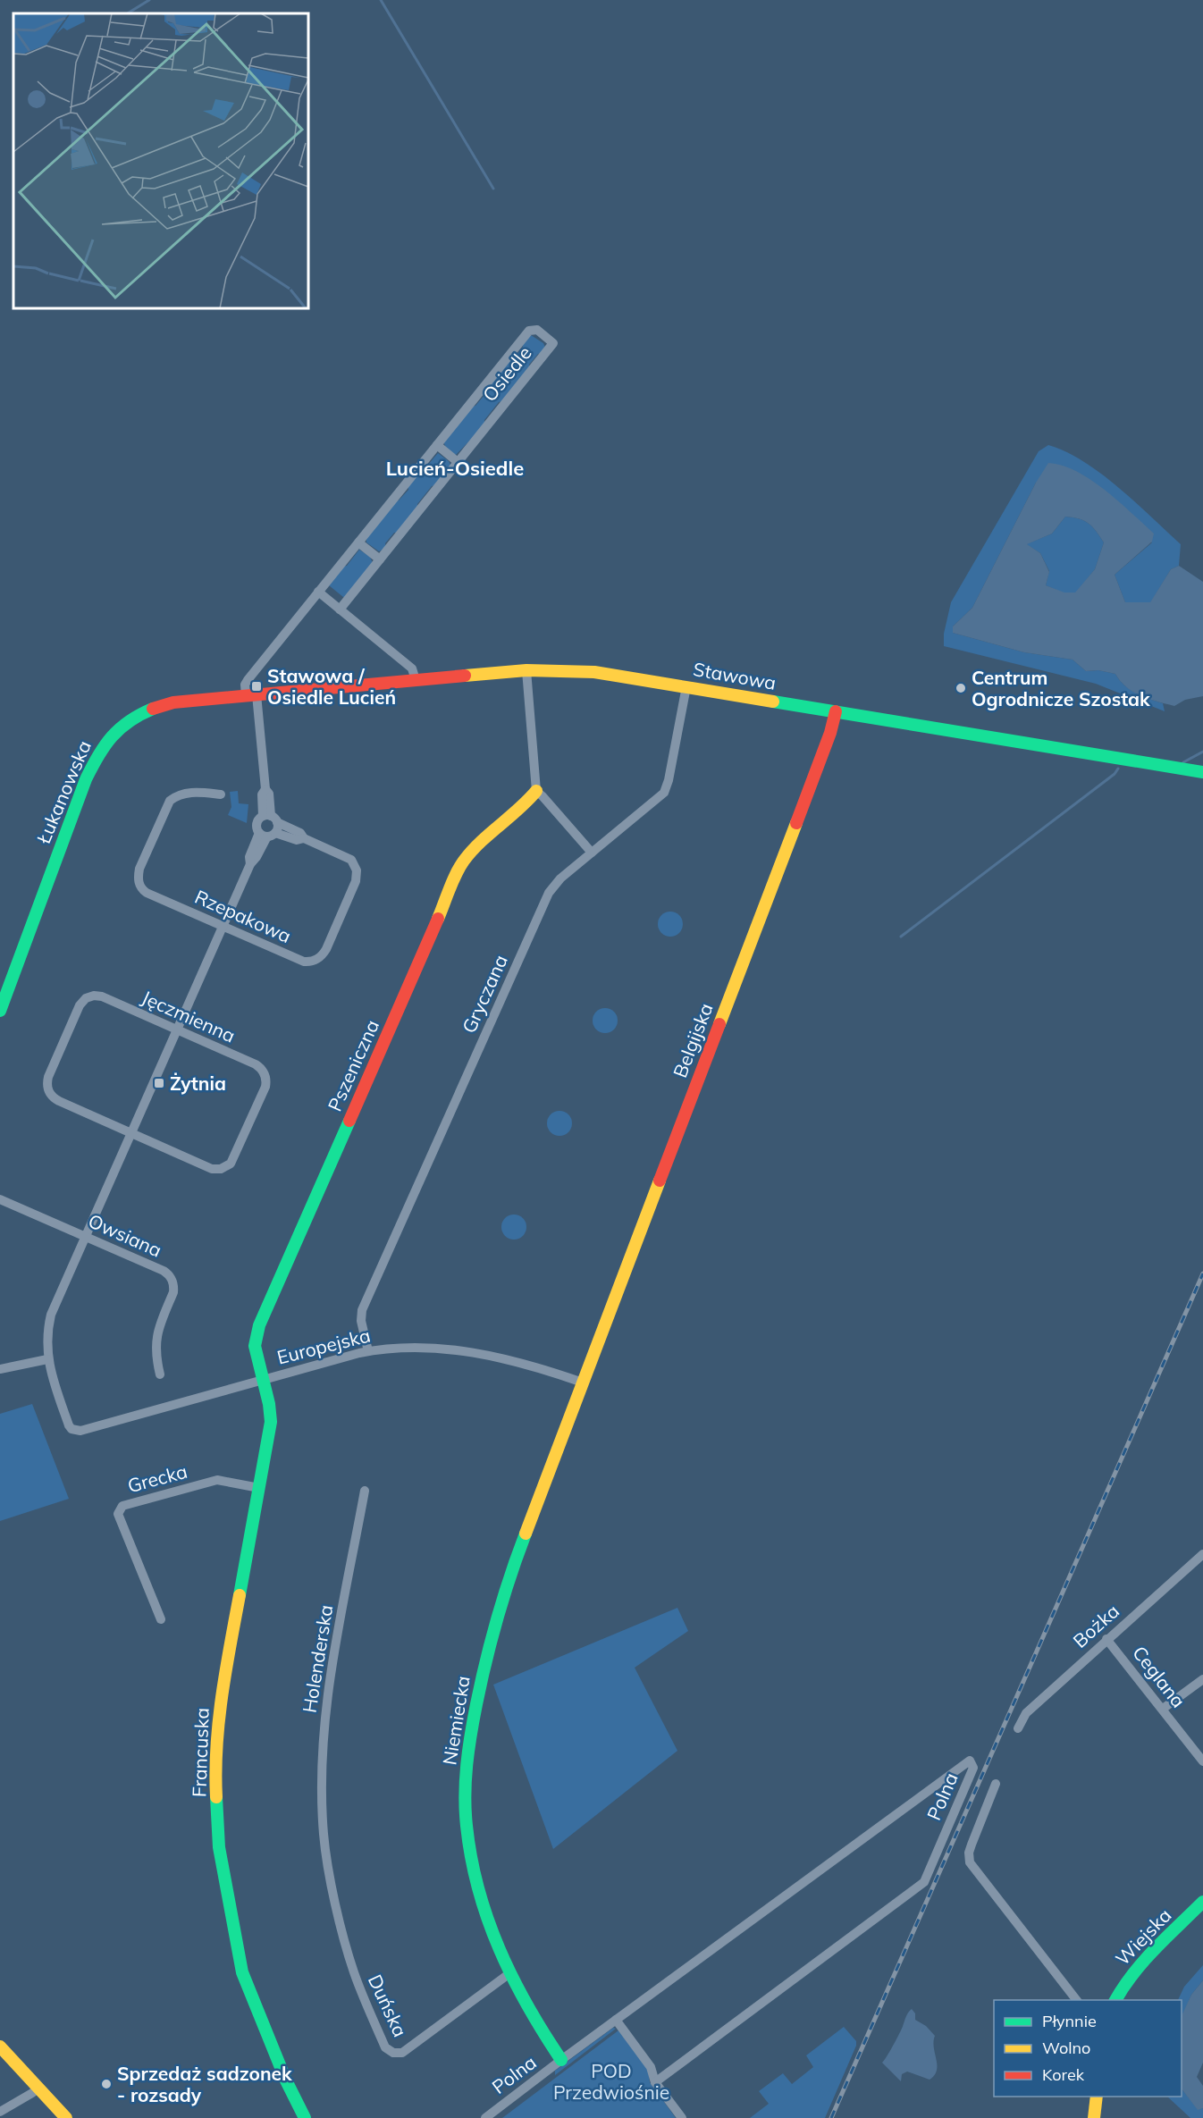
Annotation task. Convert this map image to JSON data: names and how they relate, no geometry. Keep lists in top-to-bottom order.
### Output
{
  "streets": {
    "street": [
      "Osiedle",
      "Stawowa",
      "Łukanowska",
      "Rzepakowa",
      "Gryczana",
      "Jęczmienna",
      "Belgijska",
      "Pszeniczna",
      "Owsiana",
      "Europejska",
      "Grecka",
      "Bożka",
      "Holenderska",
      "Ceglana",
      "Niemiecka",
      "Francuska",
      "Polna",
      "Wiejska",
      "Duńska"
    ]
  },
  "crossings": [
    ["Osiedle", "Stawowa"],
    ["Osiedle", "Łukanowska"],
    ["Stawowa", "Łukanowska"],
    ["Stawowa", "Gryczana"],
    ["Stawowa", "Belgijska"],
    ["Gryczana", "Europejska"],
    ["Belgijska", "Europejska"],
    ["Belgijska", "Niemiecka"],
    ["Pszeniczna", "Europejska"],
    ["Pszeniczna", "Francuska"],
    ["Europejska", "Niemiecka"],
    ["Europejska", "Francuska"],
    ["Grecka", "Francuska"],
    ["Bożka", "Ceglana"],
    ["Holenderska", "Duńska"],
    ["Niemiecka", "Polna"],
    ["Niemiecka", "Duńska"]
  ],
  "districts": ["Lucień-Osiedle"],
  "parks": ["POD Przedwiośnie"],
  "places": {
    "transit": ["Stawowa / Osiedle Lucień", "Żytnia"],
    "other": ["Centrum Ogrodnicze Szostak", "Sprzedaż sadzonek - rozsady"]
  },
  "legend": ["Płynnie", "Wolno", "Korek"]
}
